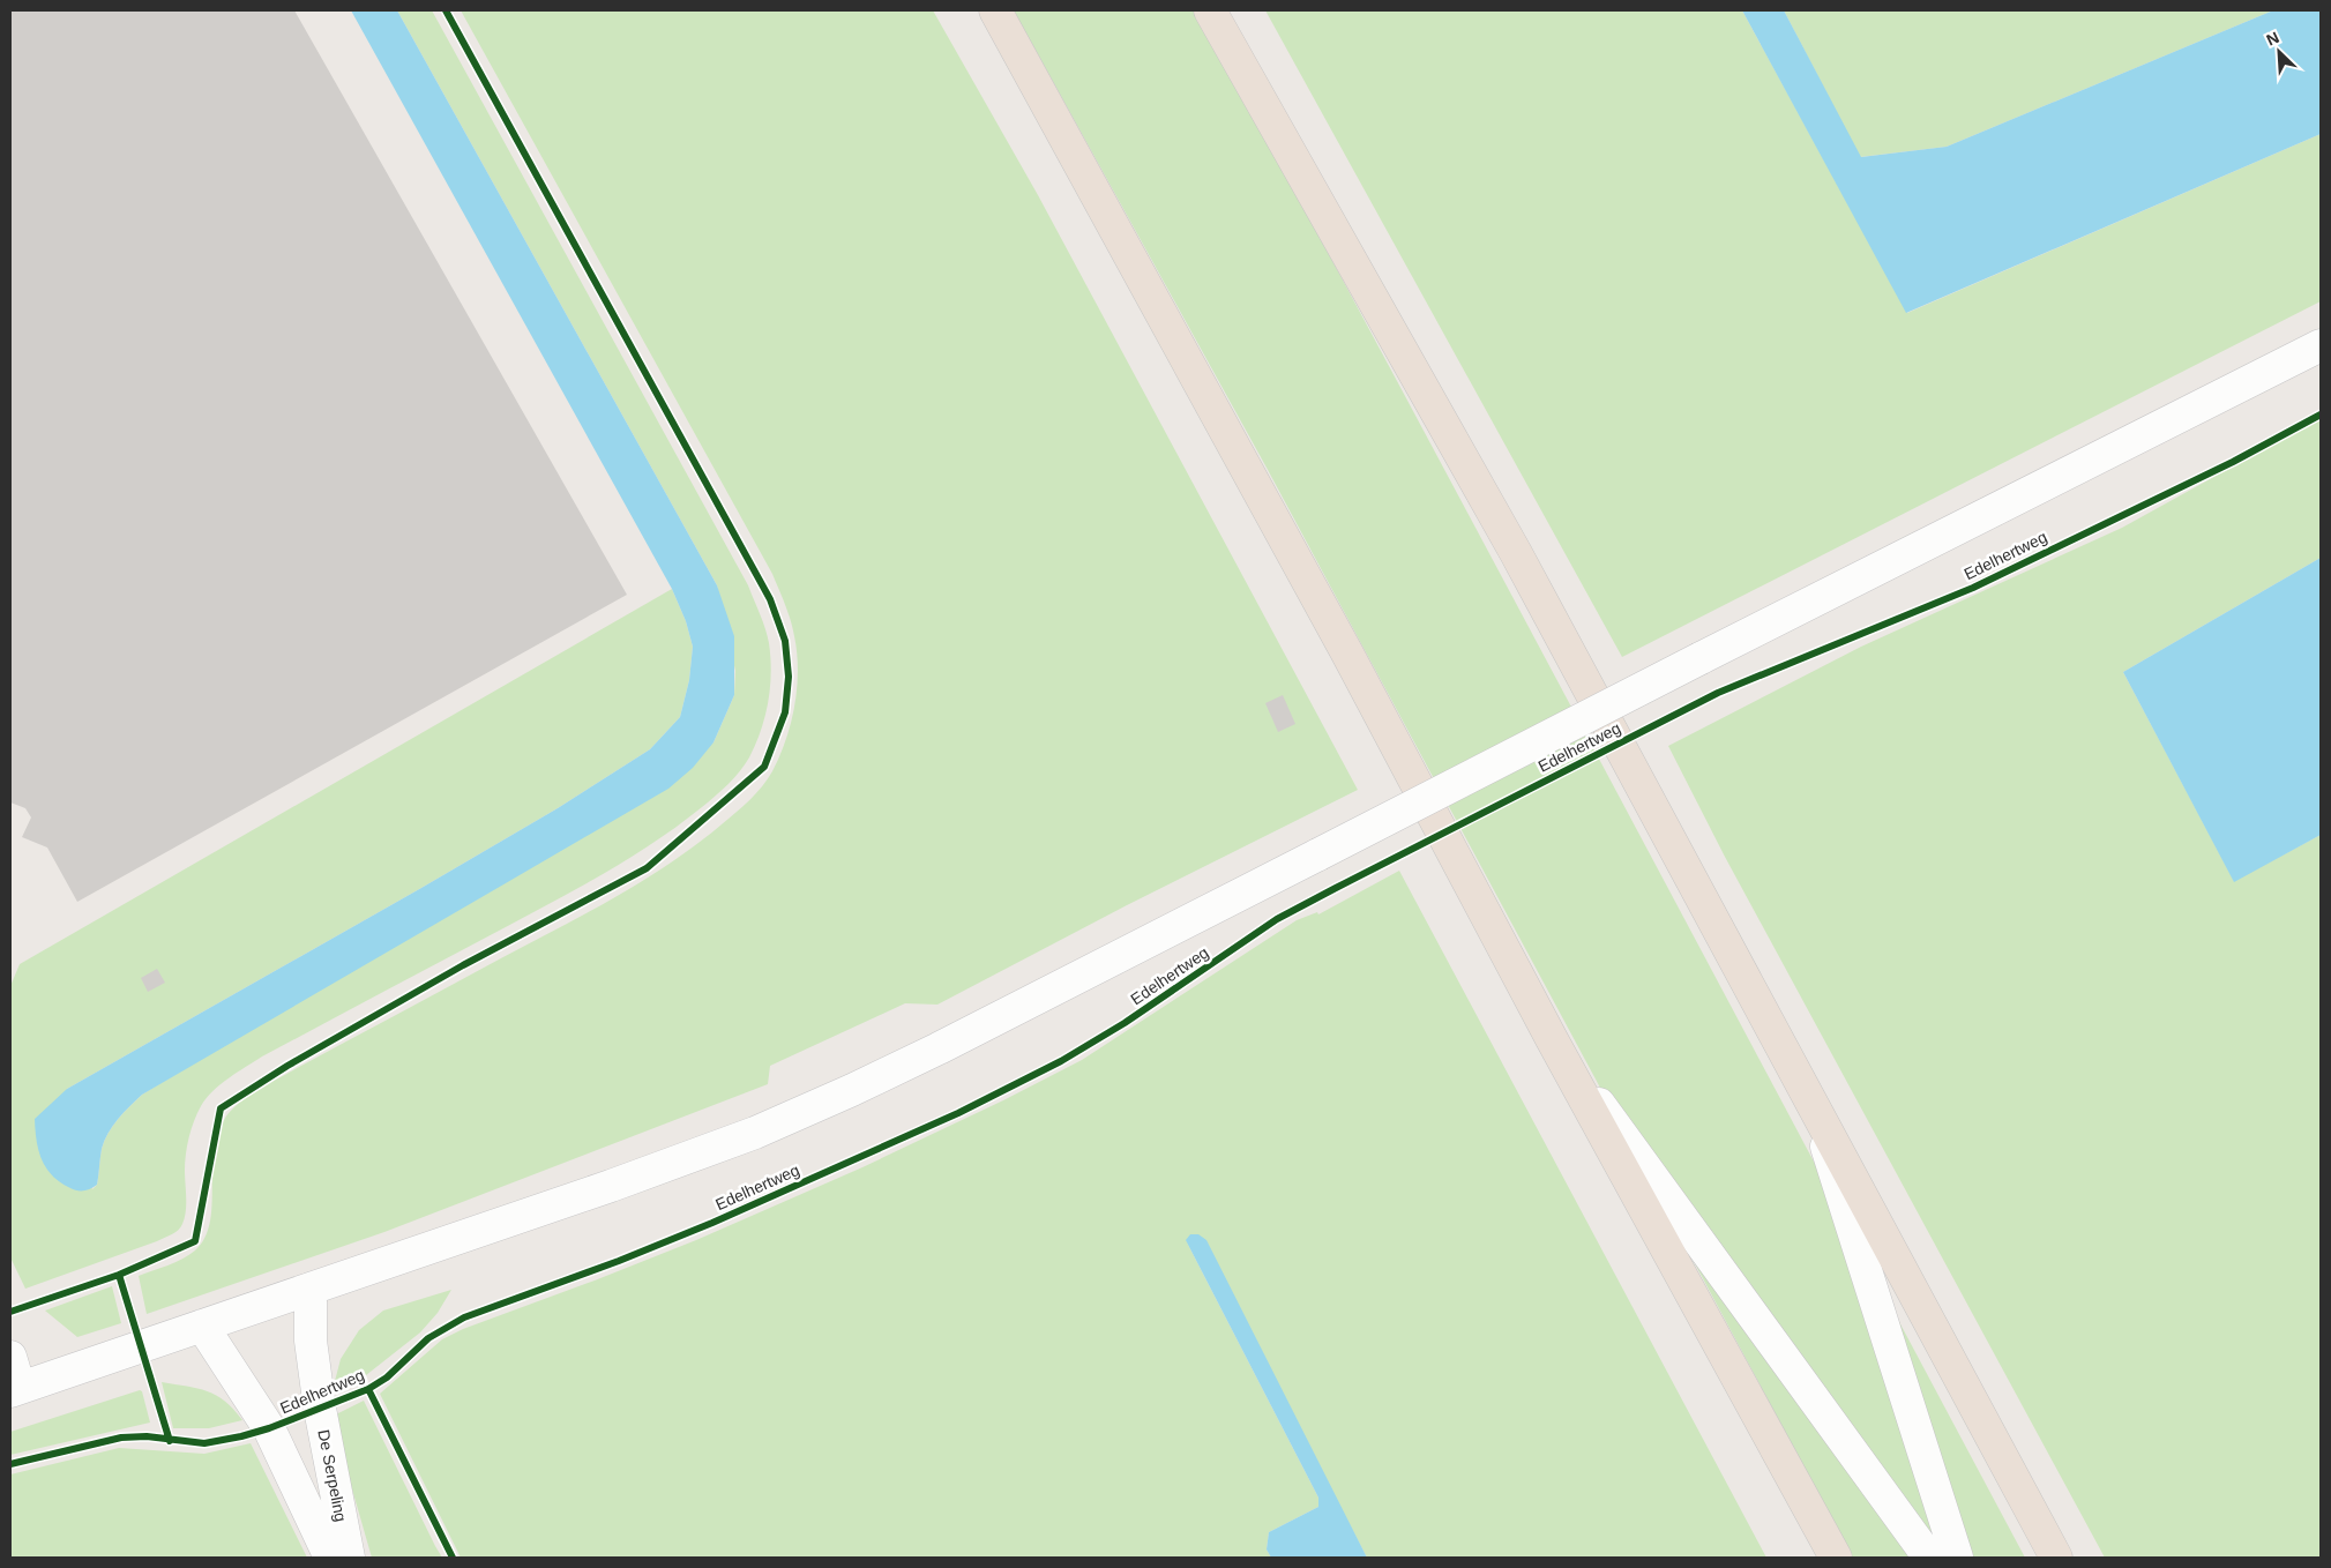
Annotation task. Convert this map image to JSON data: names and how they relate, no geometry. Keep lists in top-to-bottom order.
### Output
{
  "streets": {
    "street": ["Edelhertweg", "De Serpeling"]
  },
  "crossings": [
    ["Edelhertweg", "De Serpeling"]
  ],
  "north": "top left"
}
